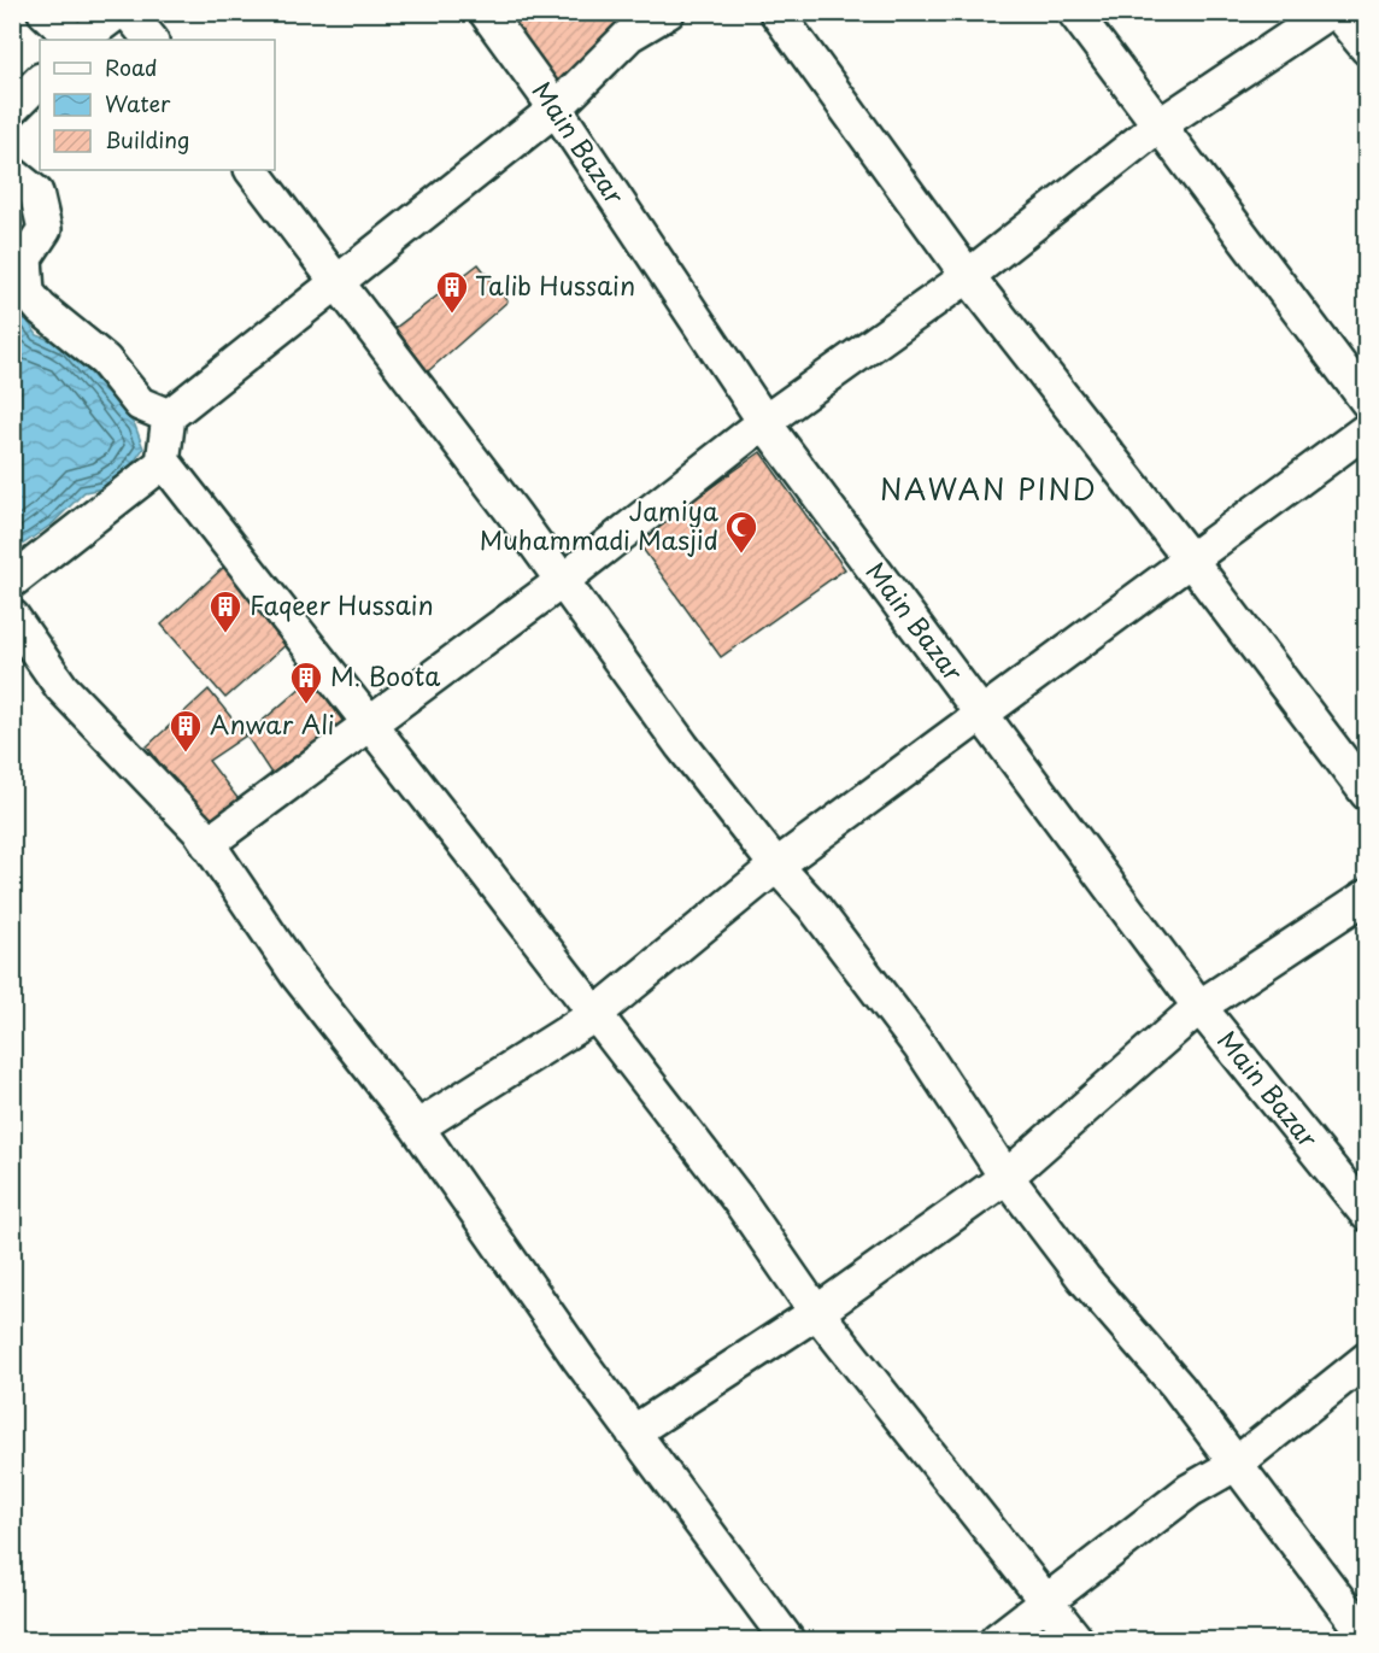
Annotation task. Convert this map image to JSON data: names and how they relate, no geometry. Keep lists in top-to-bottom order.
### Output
{
  "streets": {
    "street": ["Main Bazar"]
  },
  "districts": ["NAWAN PIND"],
  "places": {
    "building": [
      "Talib Hussain",
      "Faqeer Hussain",
      "M. Boota",
      "Anwar Ali"
    ],
    "mosque": ["Jamiya Muhammadi Masjid"]
  },
  "legend": ["Road", "Water", "Building"]
}
